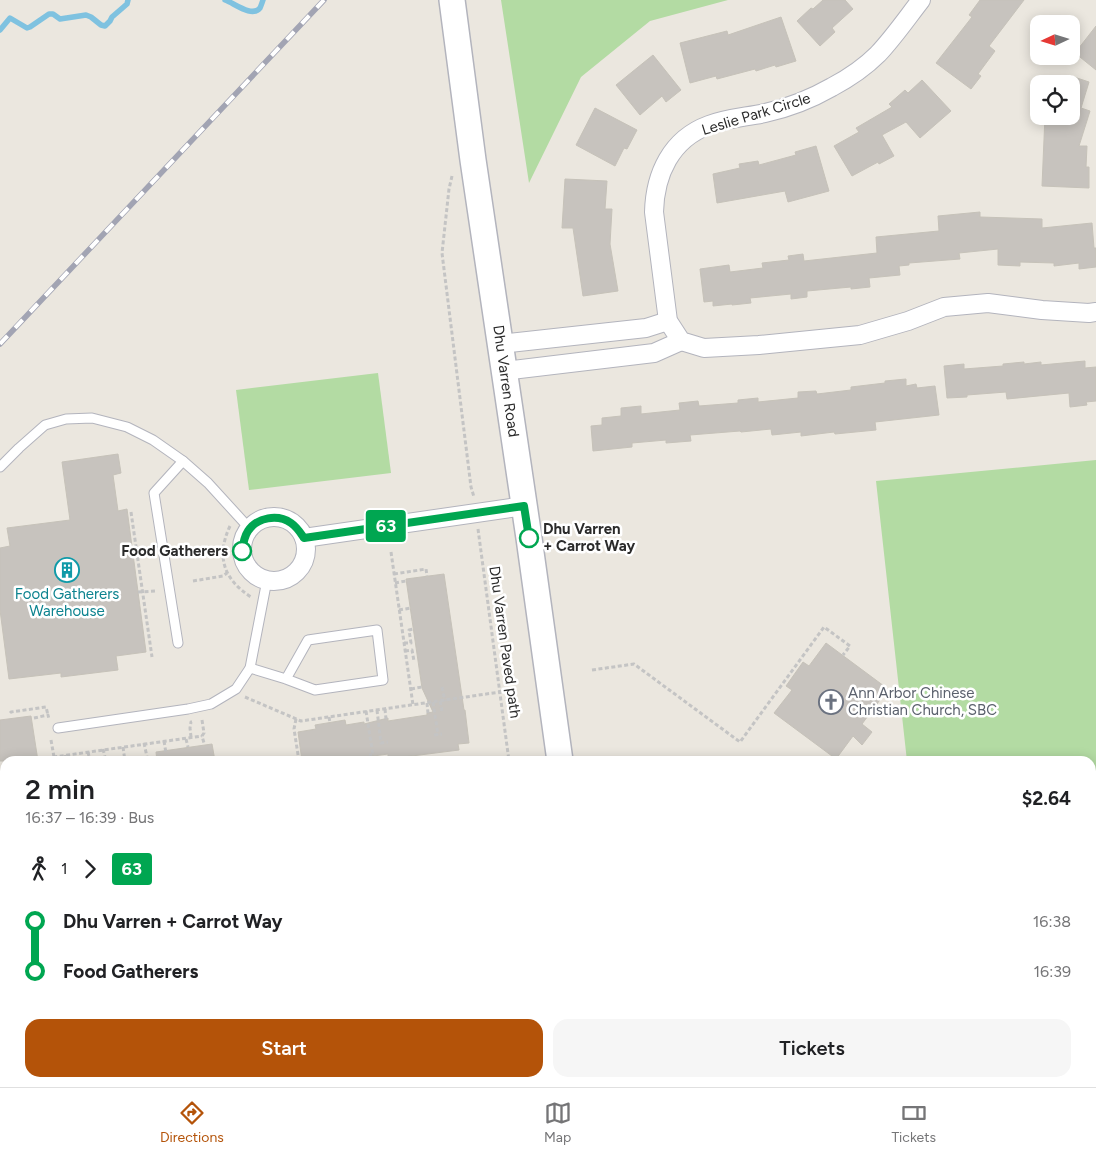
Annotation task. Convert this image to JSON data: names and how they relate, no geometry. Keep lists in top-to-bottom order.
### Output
{
  "streets": {
    "main road": ["Dhu Varren Road"],
    "street": ["Leslie Park Circle"],
    "path": ["Dhu Varren Paved path"]
  },
  "places": {
    "other": ["Dhu Varren + Carrot Way", "Food Gatherers"],
    "building": ["Food Gatherers Warehouse"],
    "church": ["Ann Arbor Chinese Christian Church, SBC"]
  },
  "lines": ["bus line 63"],
  "north": "left",
  "page": {
    "on_map": "63",
    "heading": ["2 min", "16:37 – 16:39 · Bus", "$2.64"],
    "legs": ["1", "63"],
    "list": [
      {
        "name": "Dhu Varren + Carrot Way",
        "value": "16:38"
      },
      {
        "name": "Food Gatherers",
        "value": "16:39"
      }
    ],
    "buttons": ["Start", "Tickets"],
    "tabs": ["Directions", "Map", "Tickets"]
  }
}
